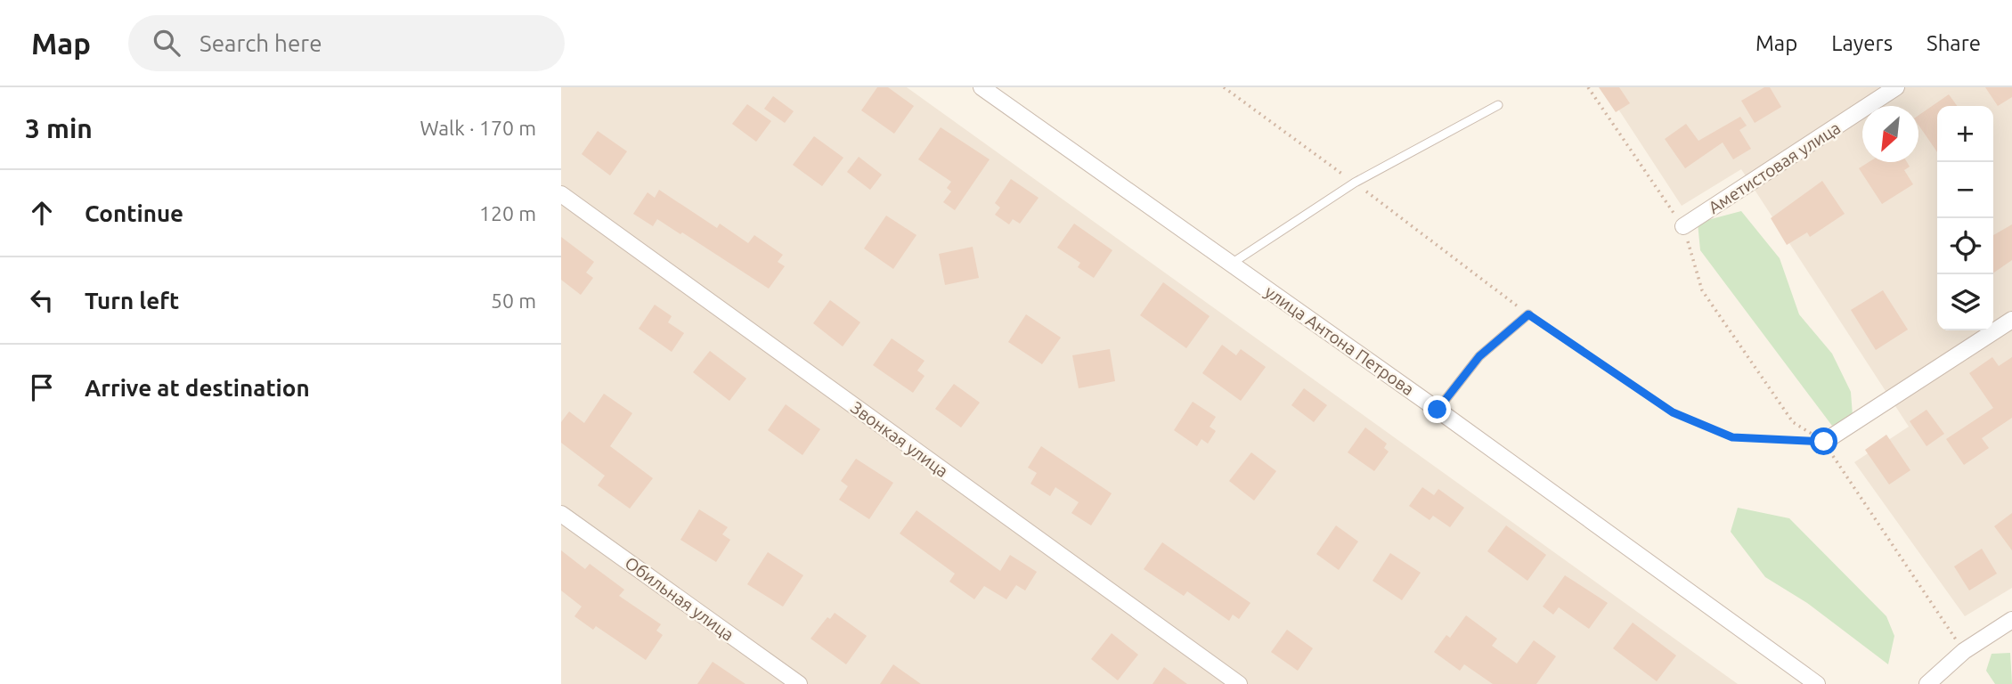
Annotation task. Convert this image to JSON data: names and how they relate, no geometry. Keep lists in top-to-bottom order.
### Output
{
  "streets": {
    "street": [
      "Аметистовая улица",
      "улица Антона Петрова",
      "Звонкая улица",
      "Обильная улица"
    ]
  },
  "north": "bottom left",
  "page": {
    "header": "Map",
    "search": "Search here",
    "nav": ["Map", "Layers", "Share"],
    "heading": ["3 min", "Walk · 170 m"],
    "map_buttons": ["+", "−"],
    "list": [
      ["Continue", "120 m"],
      ["Turn left", "50 m"],
      "Arrive at destination"
    ]
  }
}
